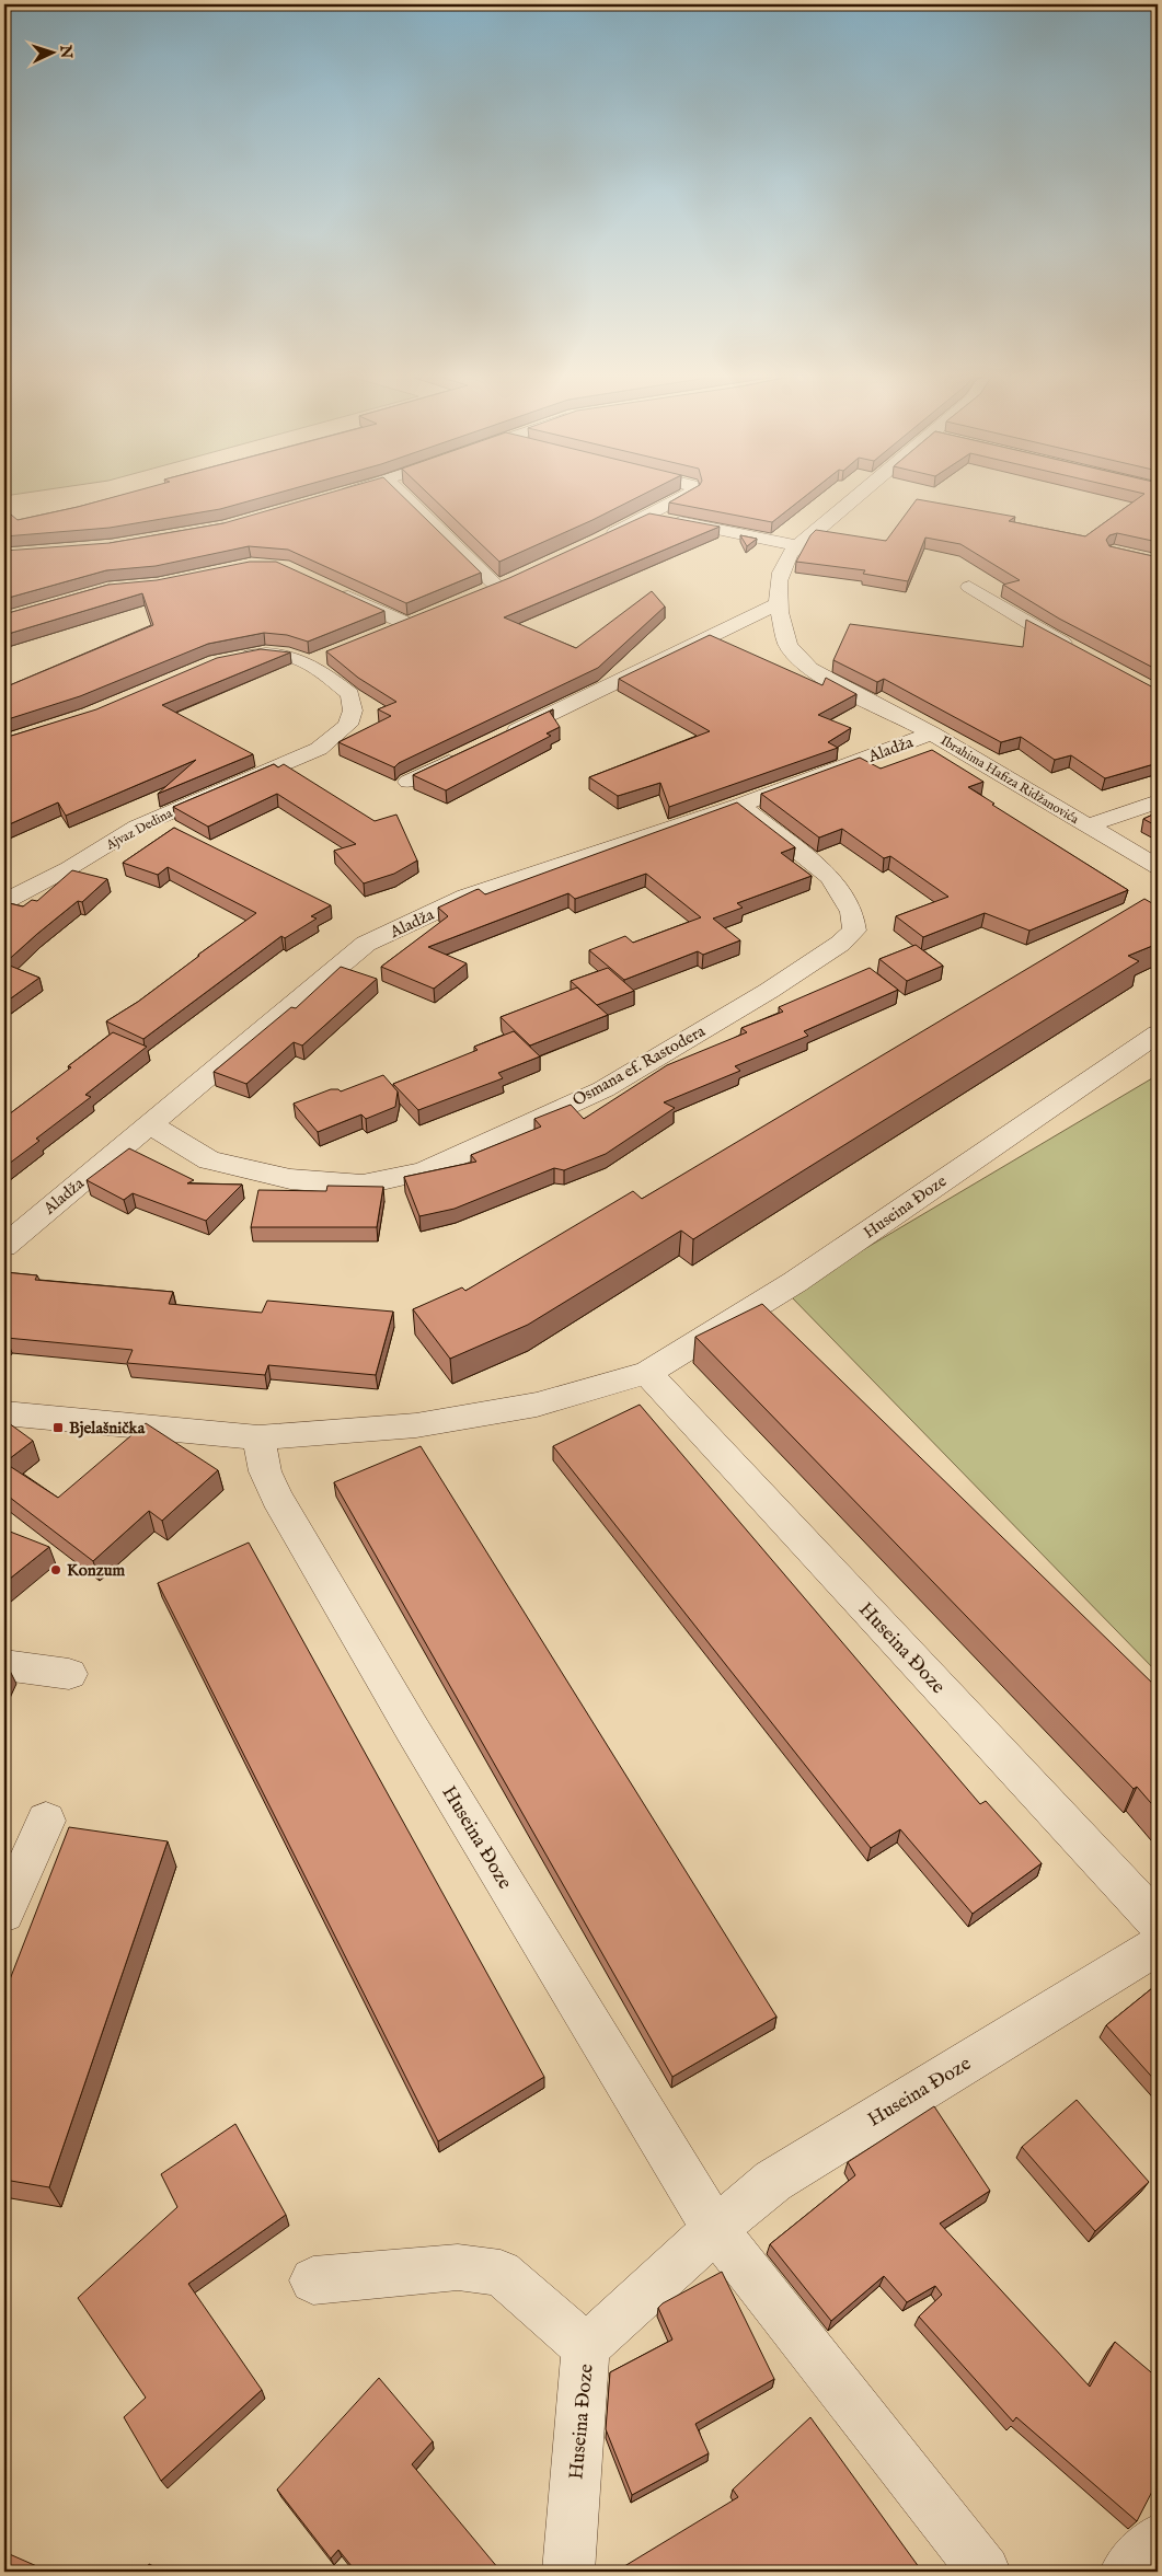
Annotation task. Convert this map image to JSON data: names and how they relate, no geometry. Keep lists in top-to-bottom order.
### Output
{
  "streets": {
    "street": [
      "Aladža",
      "Ibrahima Hafiza Ridžanovića",
      "Ajvaz Dedina",
      "Osmana ef. Rastodera",
      "Huseina Đoze"
    ]
  },
  "crossings": [
    ["Aladža", "Ibrahima Hafiza Ridžanovića"],
    ["Aladža", "Osmana ef. Rastodera"]
  ],
  "places": {
    "transit": ["Bjelašnička"],
    "other": ["Konzum"]
  },
  "north": "right"
}
